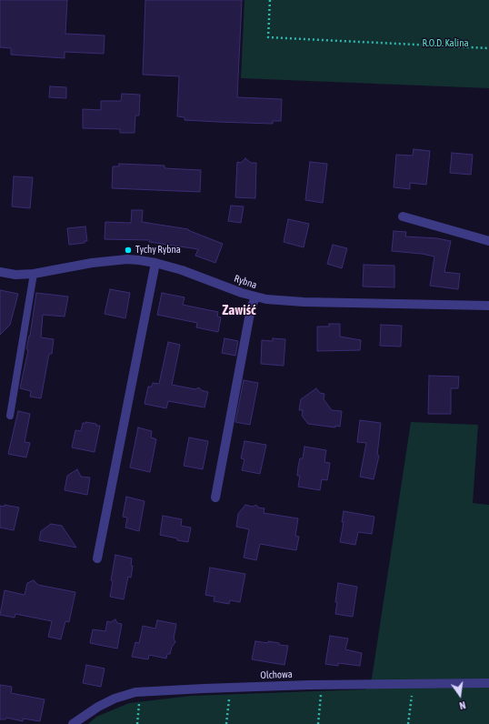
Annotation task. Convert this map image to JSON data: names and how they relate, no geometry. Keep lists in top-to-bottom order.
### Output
{
  "streets": {
    "street": ["Rybna", "Olchowa"]
  },
  "districts": ["Zawiść"],
  "parks": ["R.O.D. Kalina"],
  "places": ["Tychy Rybna"],
  "north": "bottom"
}
